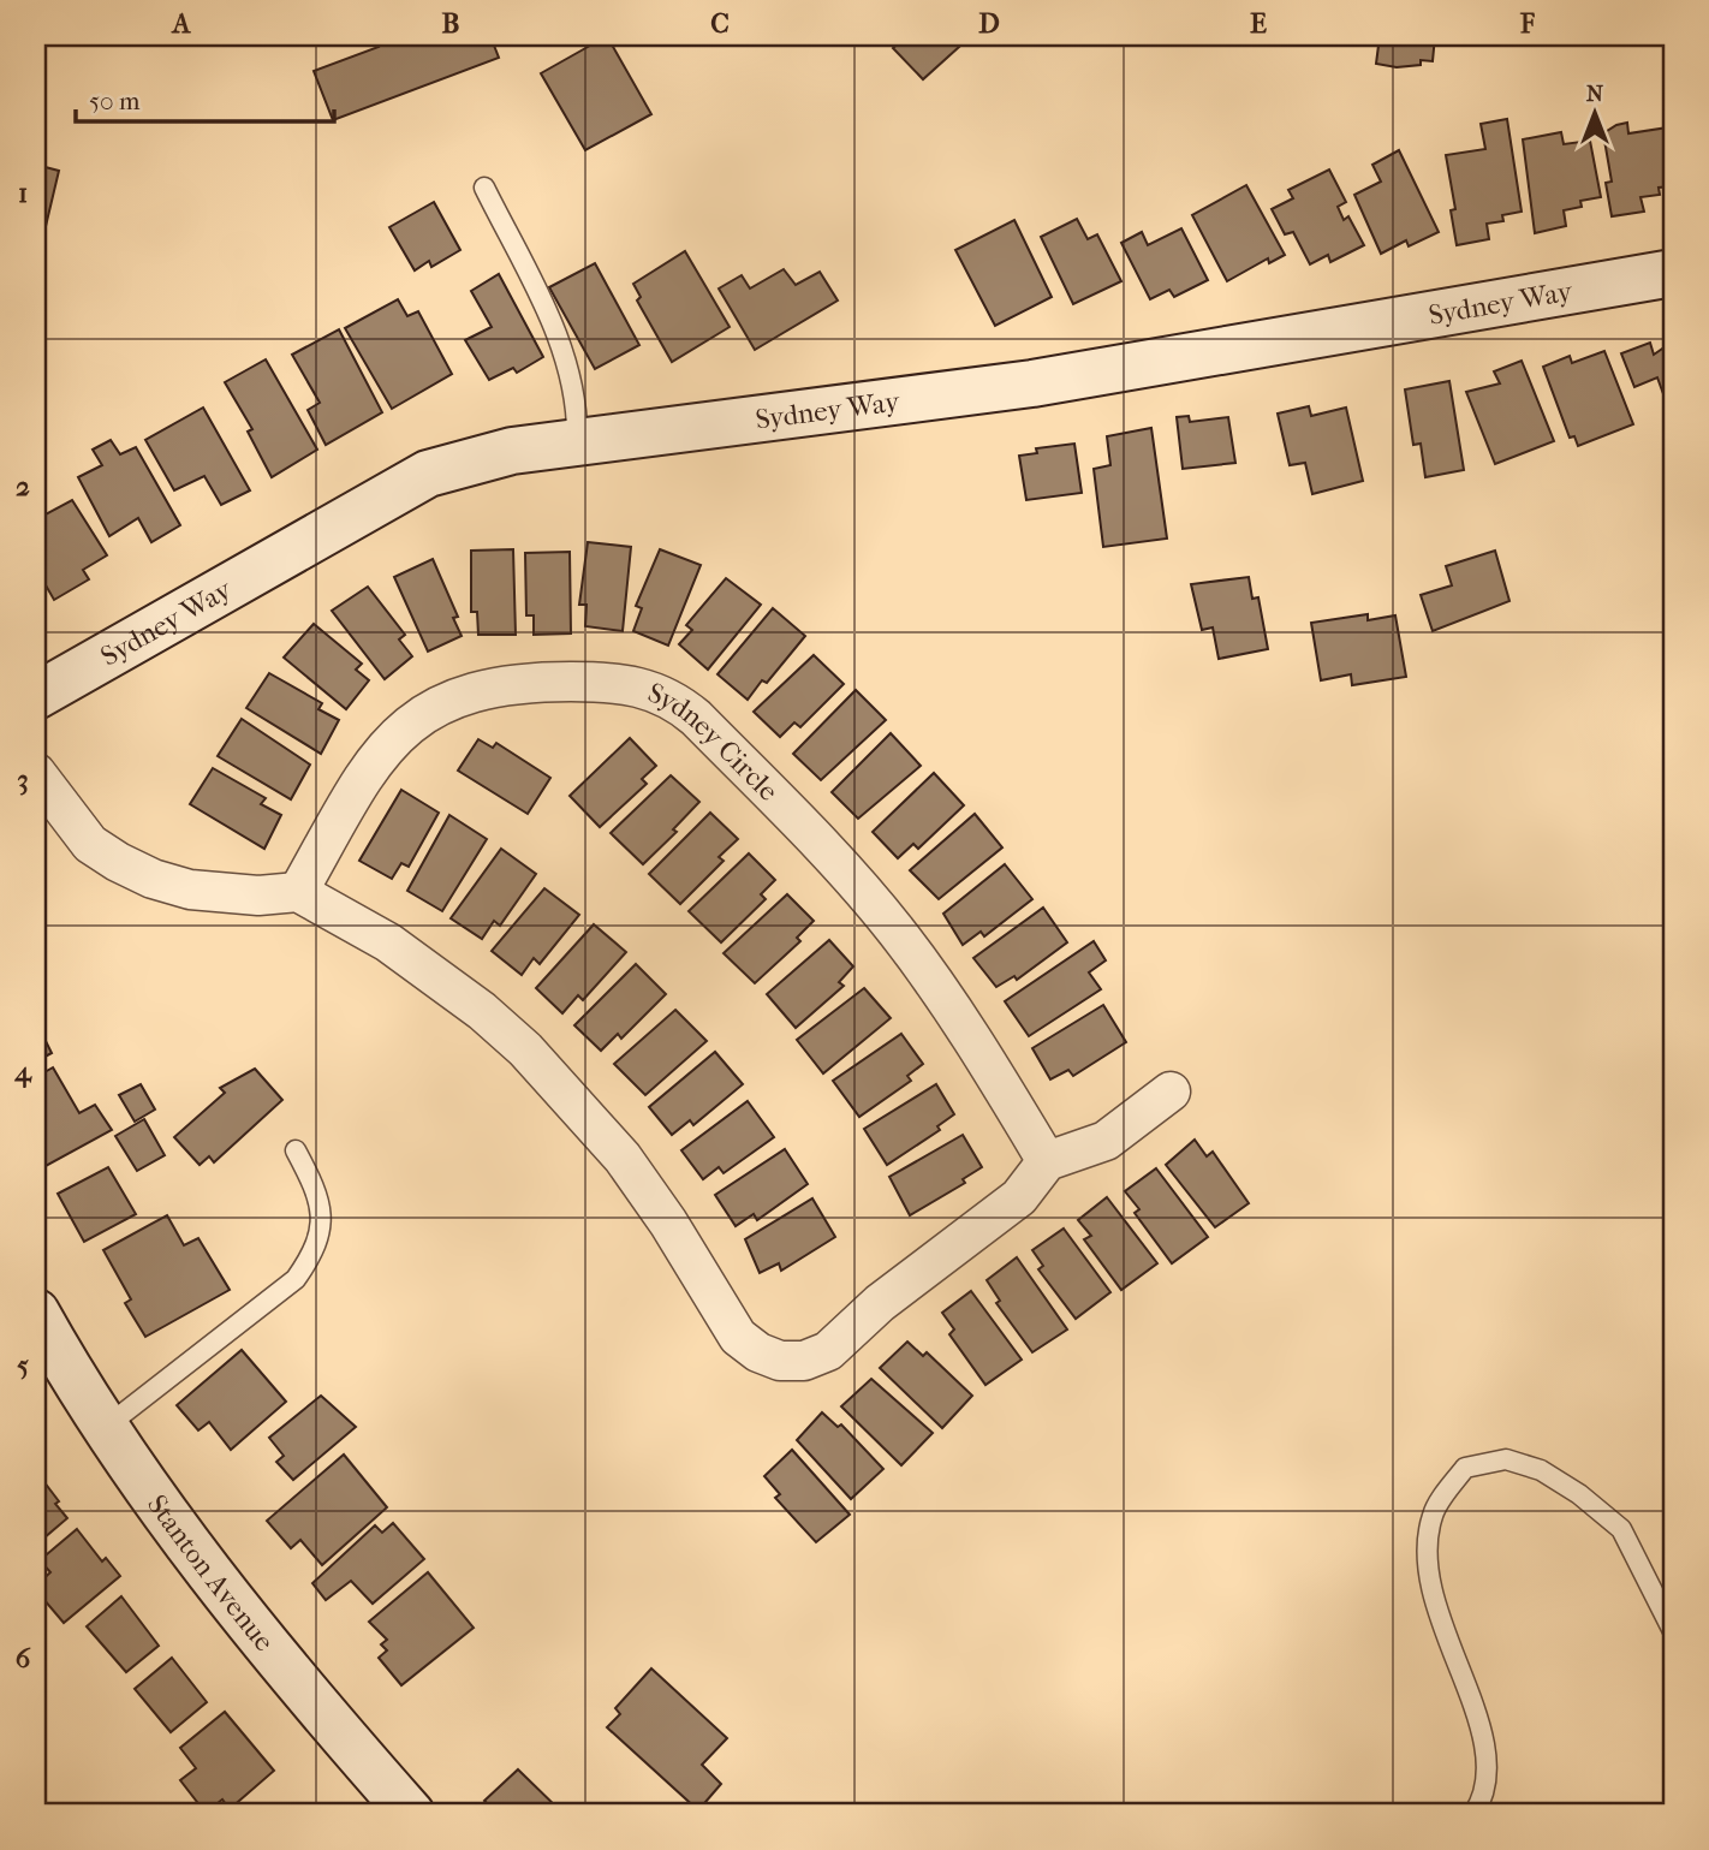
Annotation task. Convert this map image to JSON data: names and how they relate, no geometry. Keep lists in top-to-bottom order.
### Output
{
  "streets": {
    "street": ["Sydney Way", "Sydney Circle", "Stanton Avenue"]
  },
  "scale_bar": "50 m",
  "north": "top",
  "grid": {
    "columns": [
      "A",
      "B",
      "C",
      "D",
      "E",
      "F"
    ],
    "rows": [
      "1",
      "2",
      "3",
      "4",
      "5",
      "6"
    ]
  }
}
